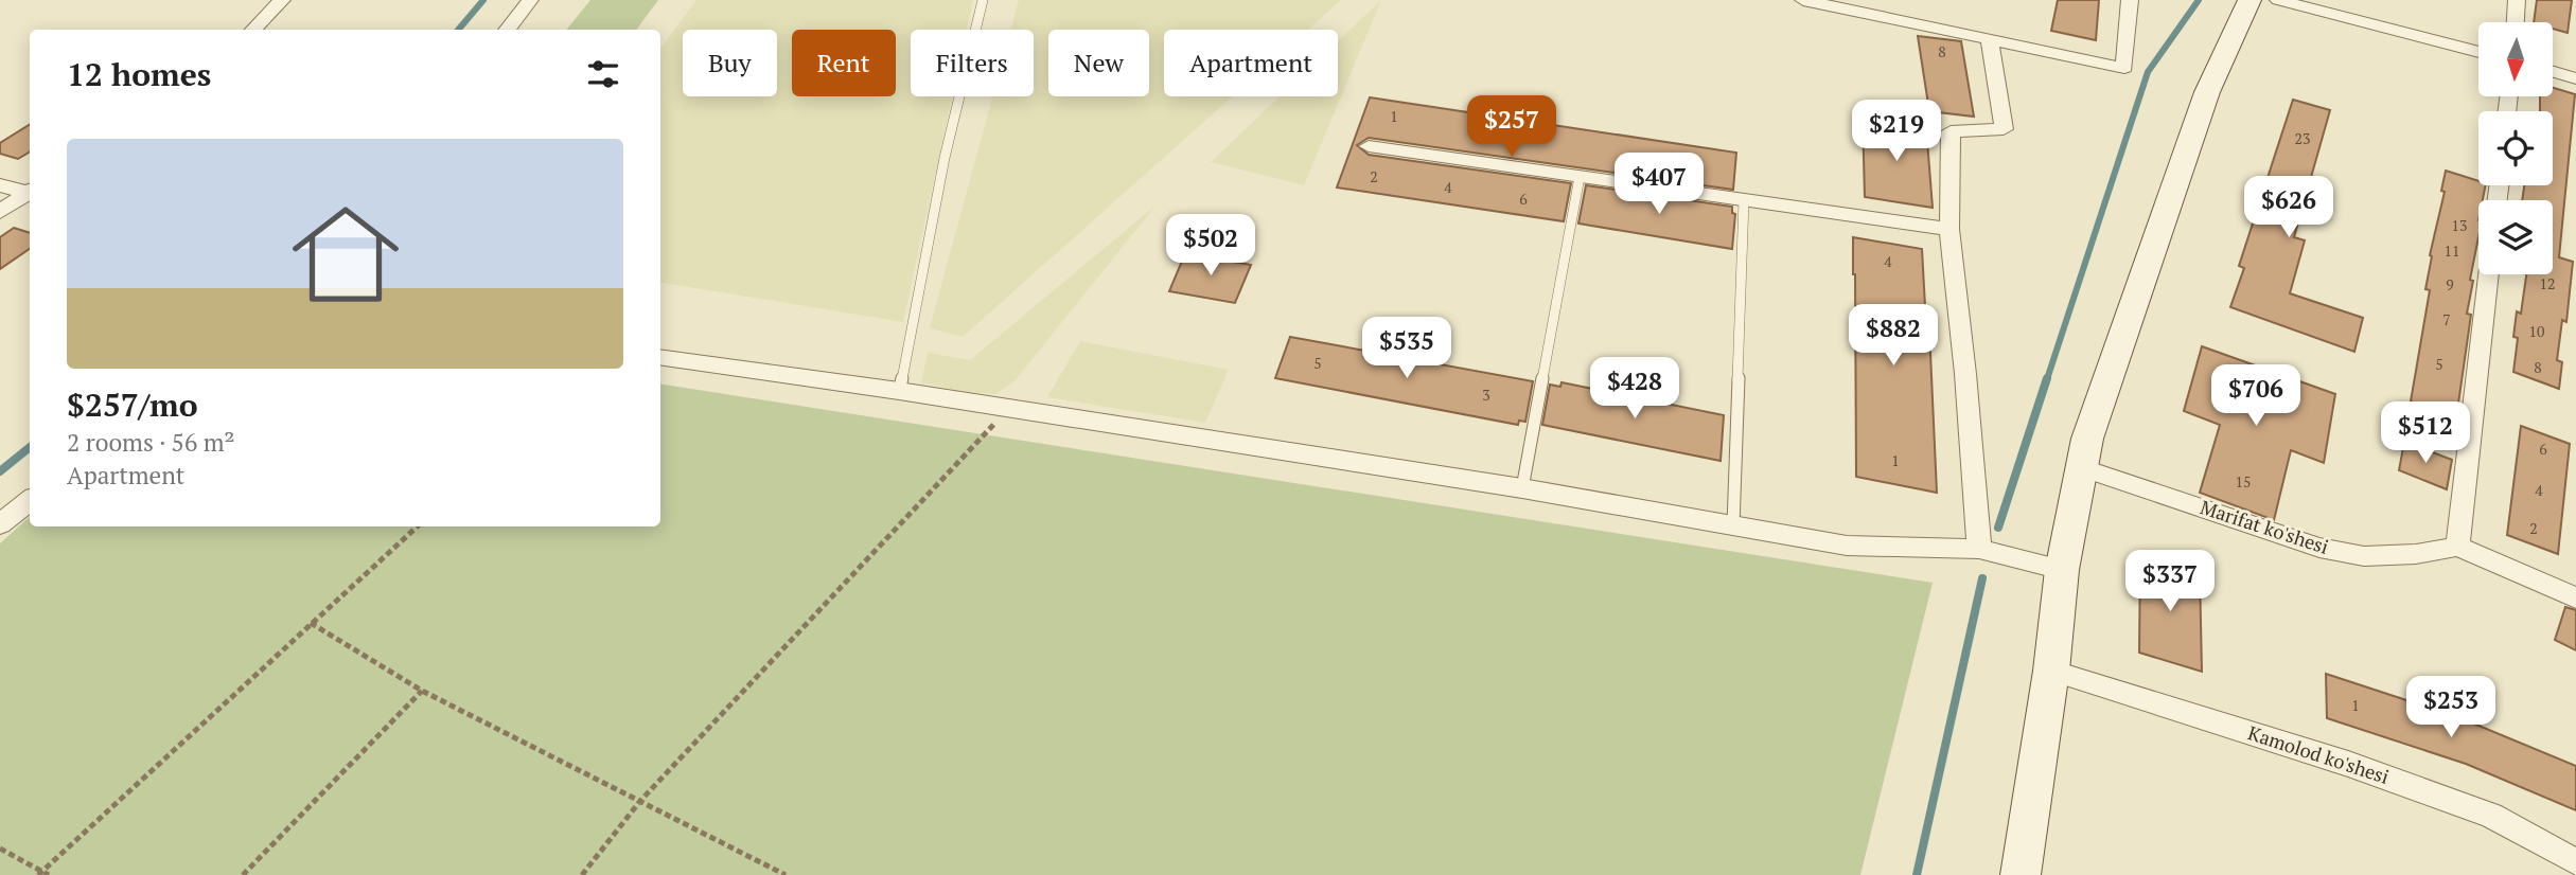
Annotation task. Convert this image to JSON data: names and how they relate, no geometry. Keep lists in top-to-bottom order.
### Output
{
  "streets": {
    "street": ["Marifat ko'shesi", "Kamolod ko'shesi"]
  },
  "house_numbers": [
    "8",
    "1",
    "23",
    "2",
    "4",
    "6",
    "13",
    "11",
    "4",
    "12",
    "9",
    "7",
    "10",
    "5",
    "5",
    "8",
    "3",
    "6",
    "1",
    "15",
    "4",
    "2",
    "1"
  ],
  "north": "bottom",
  "page": {
    "chip": [
      "Buy",
      "Rent",
      "Filters",
      "New",
      "Apartment"
    ],
    "heading": "12 homes",
    "price": [
      "$257",
      "$219",
      "$407",
      "$626",
      "$502",
      "$882",
      "$535",
      "$428",
      "$706",
      "$512",
      "$337",
      "$253"
    ],
    "list": [
      {
        "name": "$257/mo",
        "note": "2 rooms · 56 m² · Apartment"
      }
    ]
  }
}
